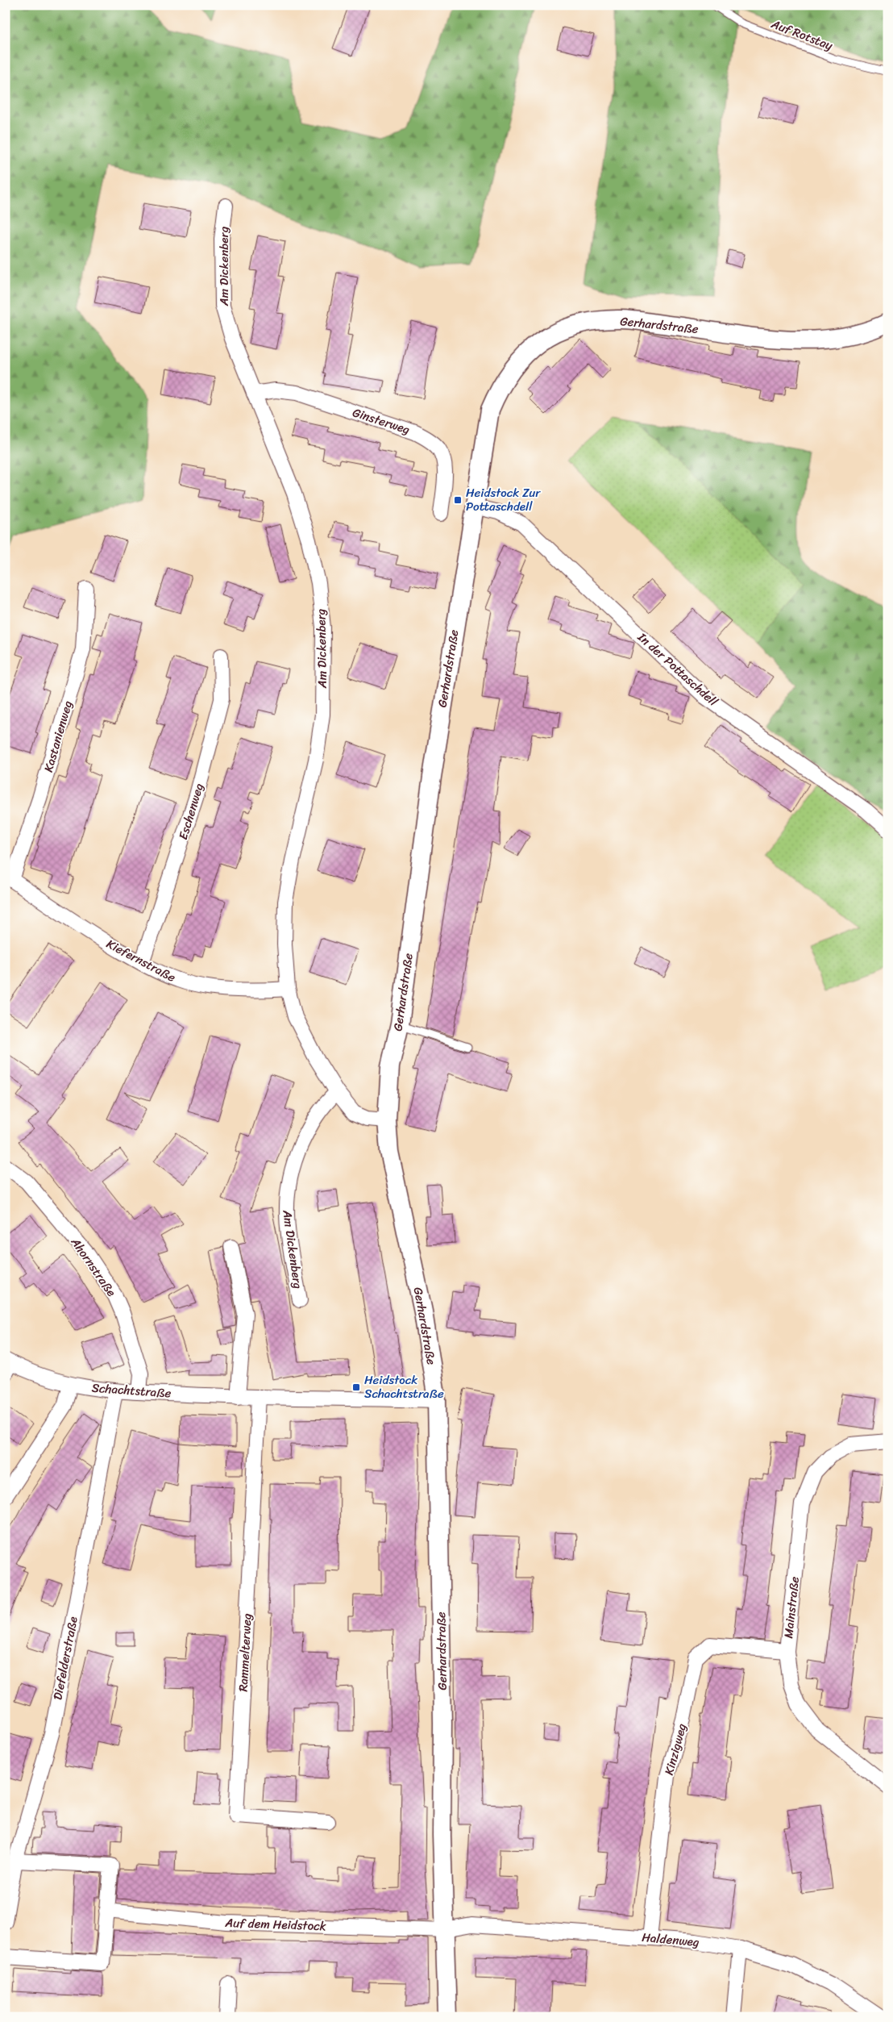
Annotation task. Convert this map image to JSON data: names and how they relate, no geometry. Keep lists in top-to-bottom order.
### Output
{
  "streets": {
    "street": [
      "Am Dickenberg",
      "Gerhardstraße",
      "Ginsterweg",
      "In der Pottaschdell",
      "Kastanienweg",
      "Eschenweg",
      "Kiefernstraße",
      "Ahornstraße",
      "Schachtstraße",
      "Mainstraße",
      "Rammelterweg",
      "Diefelderstraße",
      "Kinzigweg",
      "Auf dem Heidstock",
      "Haldenweg"
    ],
    "lane": ["Auf Rotstay"]
  },
  "crossings": [
    ["Am Dickenberg", "Gerhardstraße"],
    ["Am Dickenberg", "Ginsterweg"],
    ["Am Dickenberg", "Kiefernstraße"],
    ["Gerhardstraße", "In der Pottaschdell"],
    ["Gerhardstraße", "Schachtstraße"],
    ["Gerhardstraße", "Auf dem Heidstock"],
    ["Gerhardstraße", "Haldenweg"],
    ["Kastanienweg", "Kiefernstraße"],
    ["Eschenweg", "Kiefernstraße"],
    ["Ahornstraße", "Schachtstraße"],
    ["Schachtstraße", "Rammelterweg"],
    ["Schachtstraße", "Diefelderstraße"],
    ["Mainstraße", "Kinzigweg"],
    ["Kinzigweg", "Haldenweg"],
    ["Auf dem Heidstock", "Haldenweg"]
  ],
  "places": {
    "transit": ["Heidstock Zur Pottaschdell", "Heidstock Schachtstraße"]
  }
}
